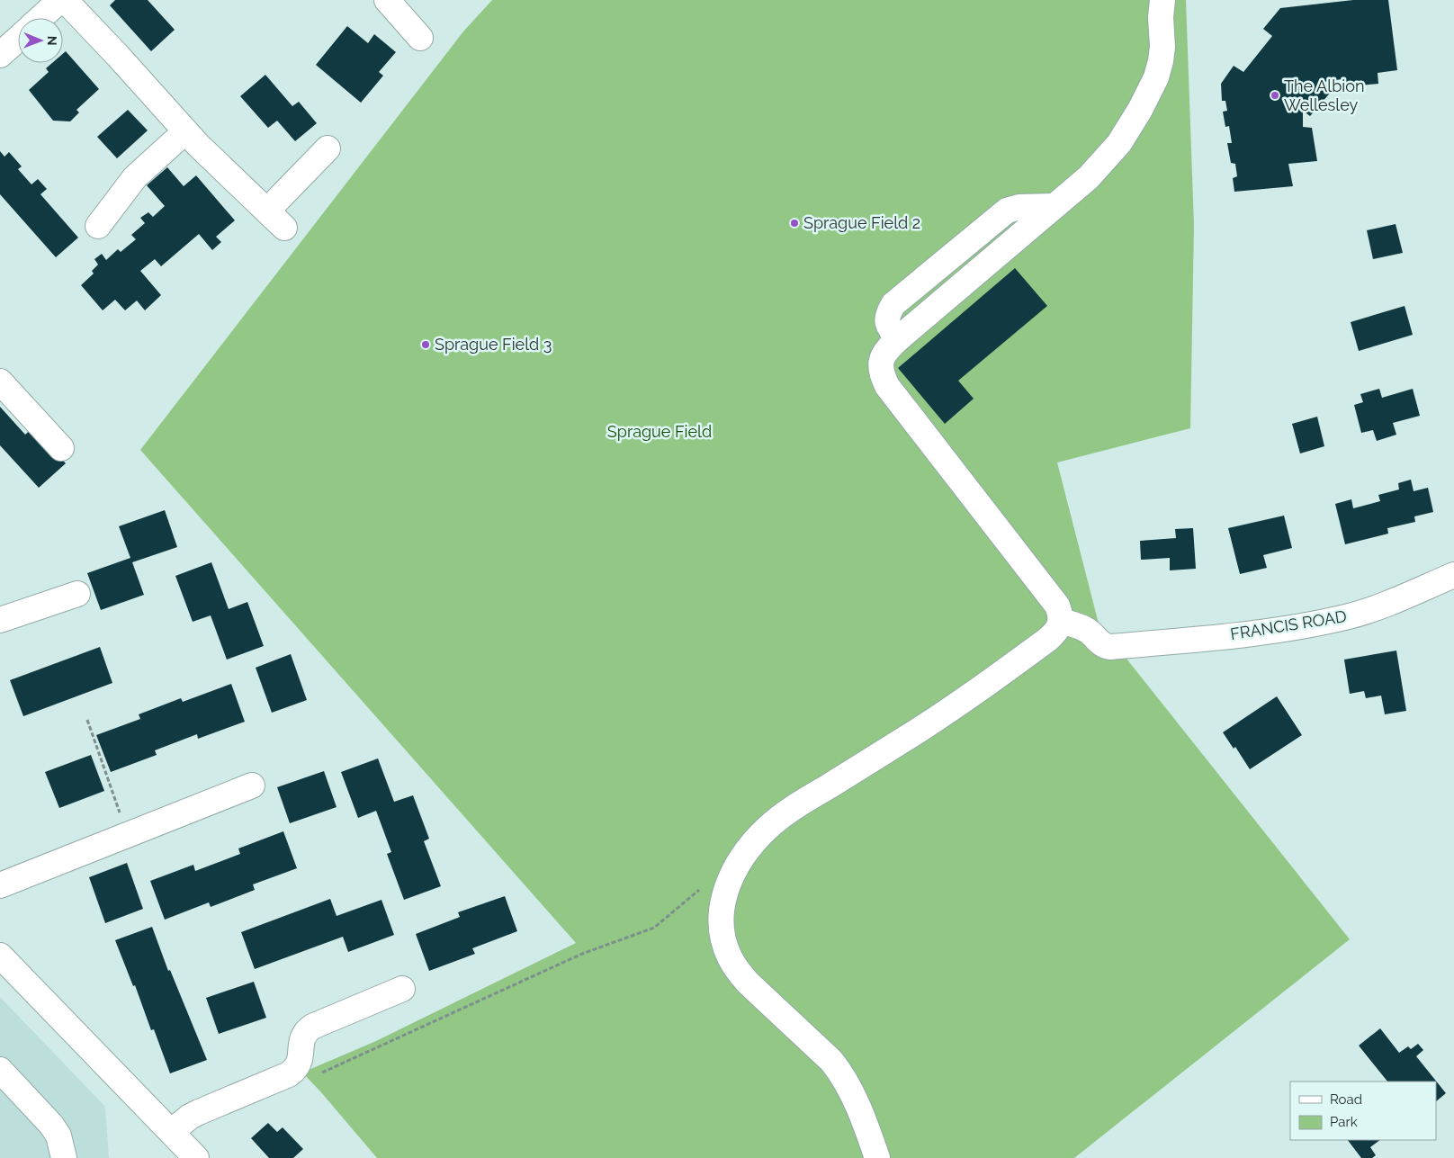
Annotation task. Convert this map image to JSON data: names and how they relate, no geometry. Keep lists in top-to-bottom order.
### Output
{
  "streets": {
    "street": ["FRANCIS ROAD"]
  },
  "parks": ["Sprague Field"],
  "places": ["The Albion Wellesley", "Sprague Field 2", "Sprague Field 3"],
  "legend": ["Road", "Park"],
  "north": "right"
}
